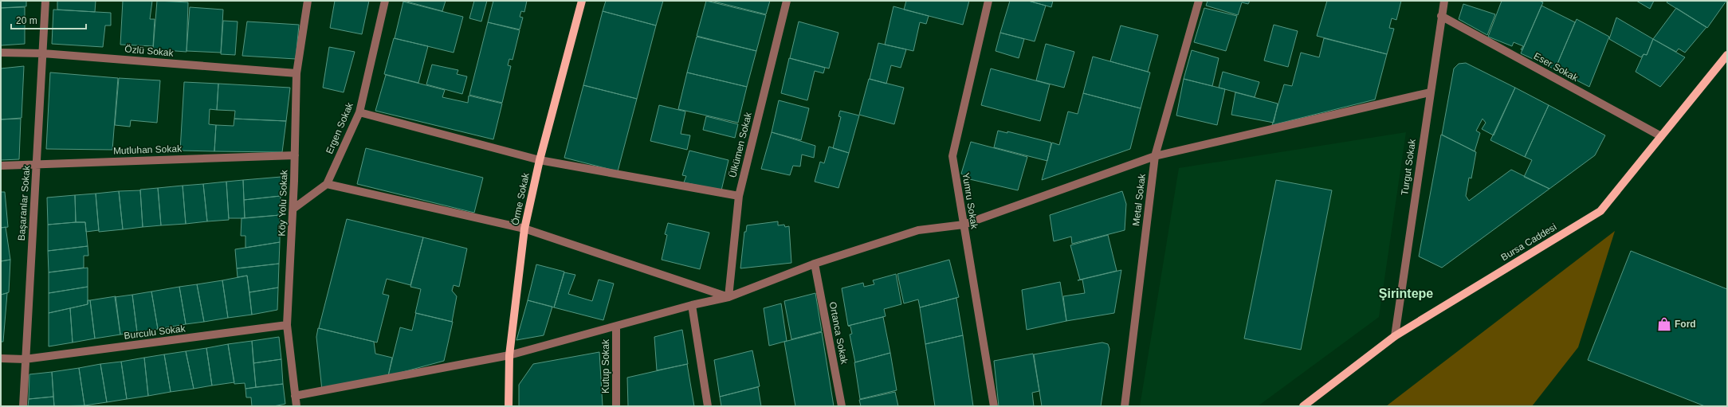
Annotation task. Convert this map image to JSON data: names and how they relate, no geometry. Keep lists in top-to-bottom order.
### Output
{
  "streets": {
    "main road": ["Örme Sokak", "Bursa Caddesi"],
    "street": [
      "Özlü Sokak",
      "Eser Sokak",
      "Ergen Sokak",
      "Ülkümen Sokak",
      "Mutluhan Sokak",
      "Turgut Sokak",
      "Metal Sokak",
      "Yumru Sokak",
      "Başaranlar Sokak",
      "Köy Yolu Sokak",
      "Burculu Sokak",
      "Ortanca Sokak",
      "Kutup Sokak"
    ]
  },
  "crossings": [
    ["Özlü Sokak", "Başaranlar Sokak"],
    ["Özlü Sokak", "Köy Yolu Sokak"],
    ["Eser Sokak", "Turgut Sokak"],
    ["Eser Sokak", "Bursa Caddesi"],
    ["Ergen Sokak", "Köy Yolu Sokak"],
    ["Mutluhan Sokak", "Başaranlar Sokak"],
    ["Mutluhan Sokak", "Köy Yolu Sokak"],
    ["Turgut Sokak", "Bursa Caddesi"],
    ["Başaranlar Sokak", "Burculu Sokak"],
    ["Köy Yolu Sokak", "Burculu Sokak"]
  ],
  "districts": ["Şirintepe"],
  "places": {
    "shop": ["Ford"]
  },
  "scale_bar": "20 m"
}
